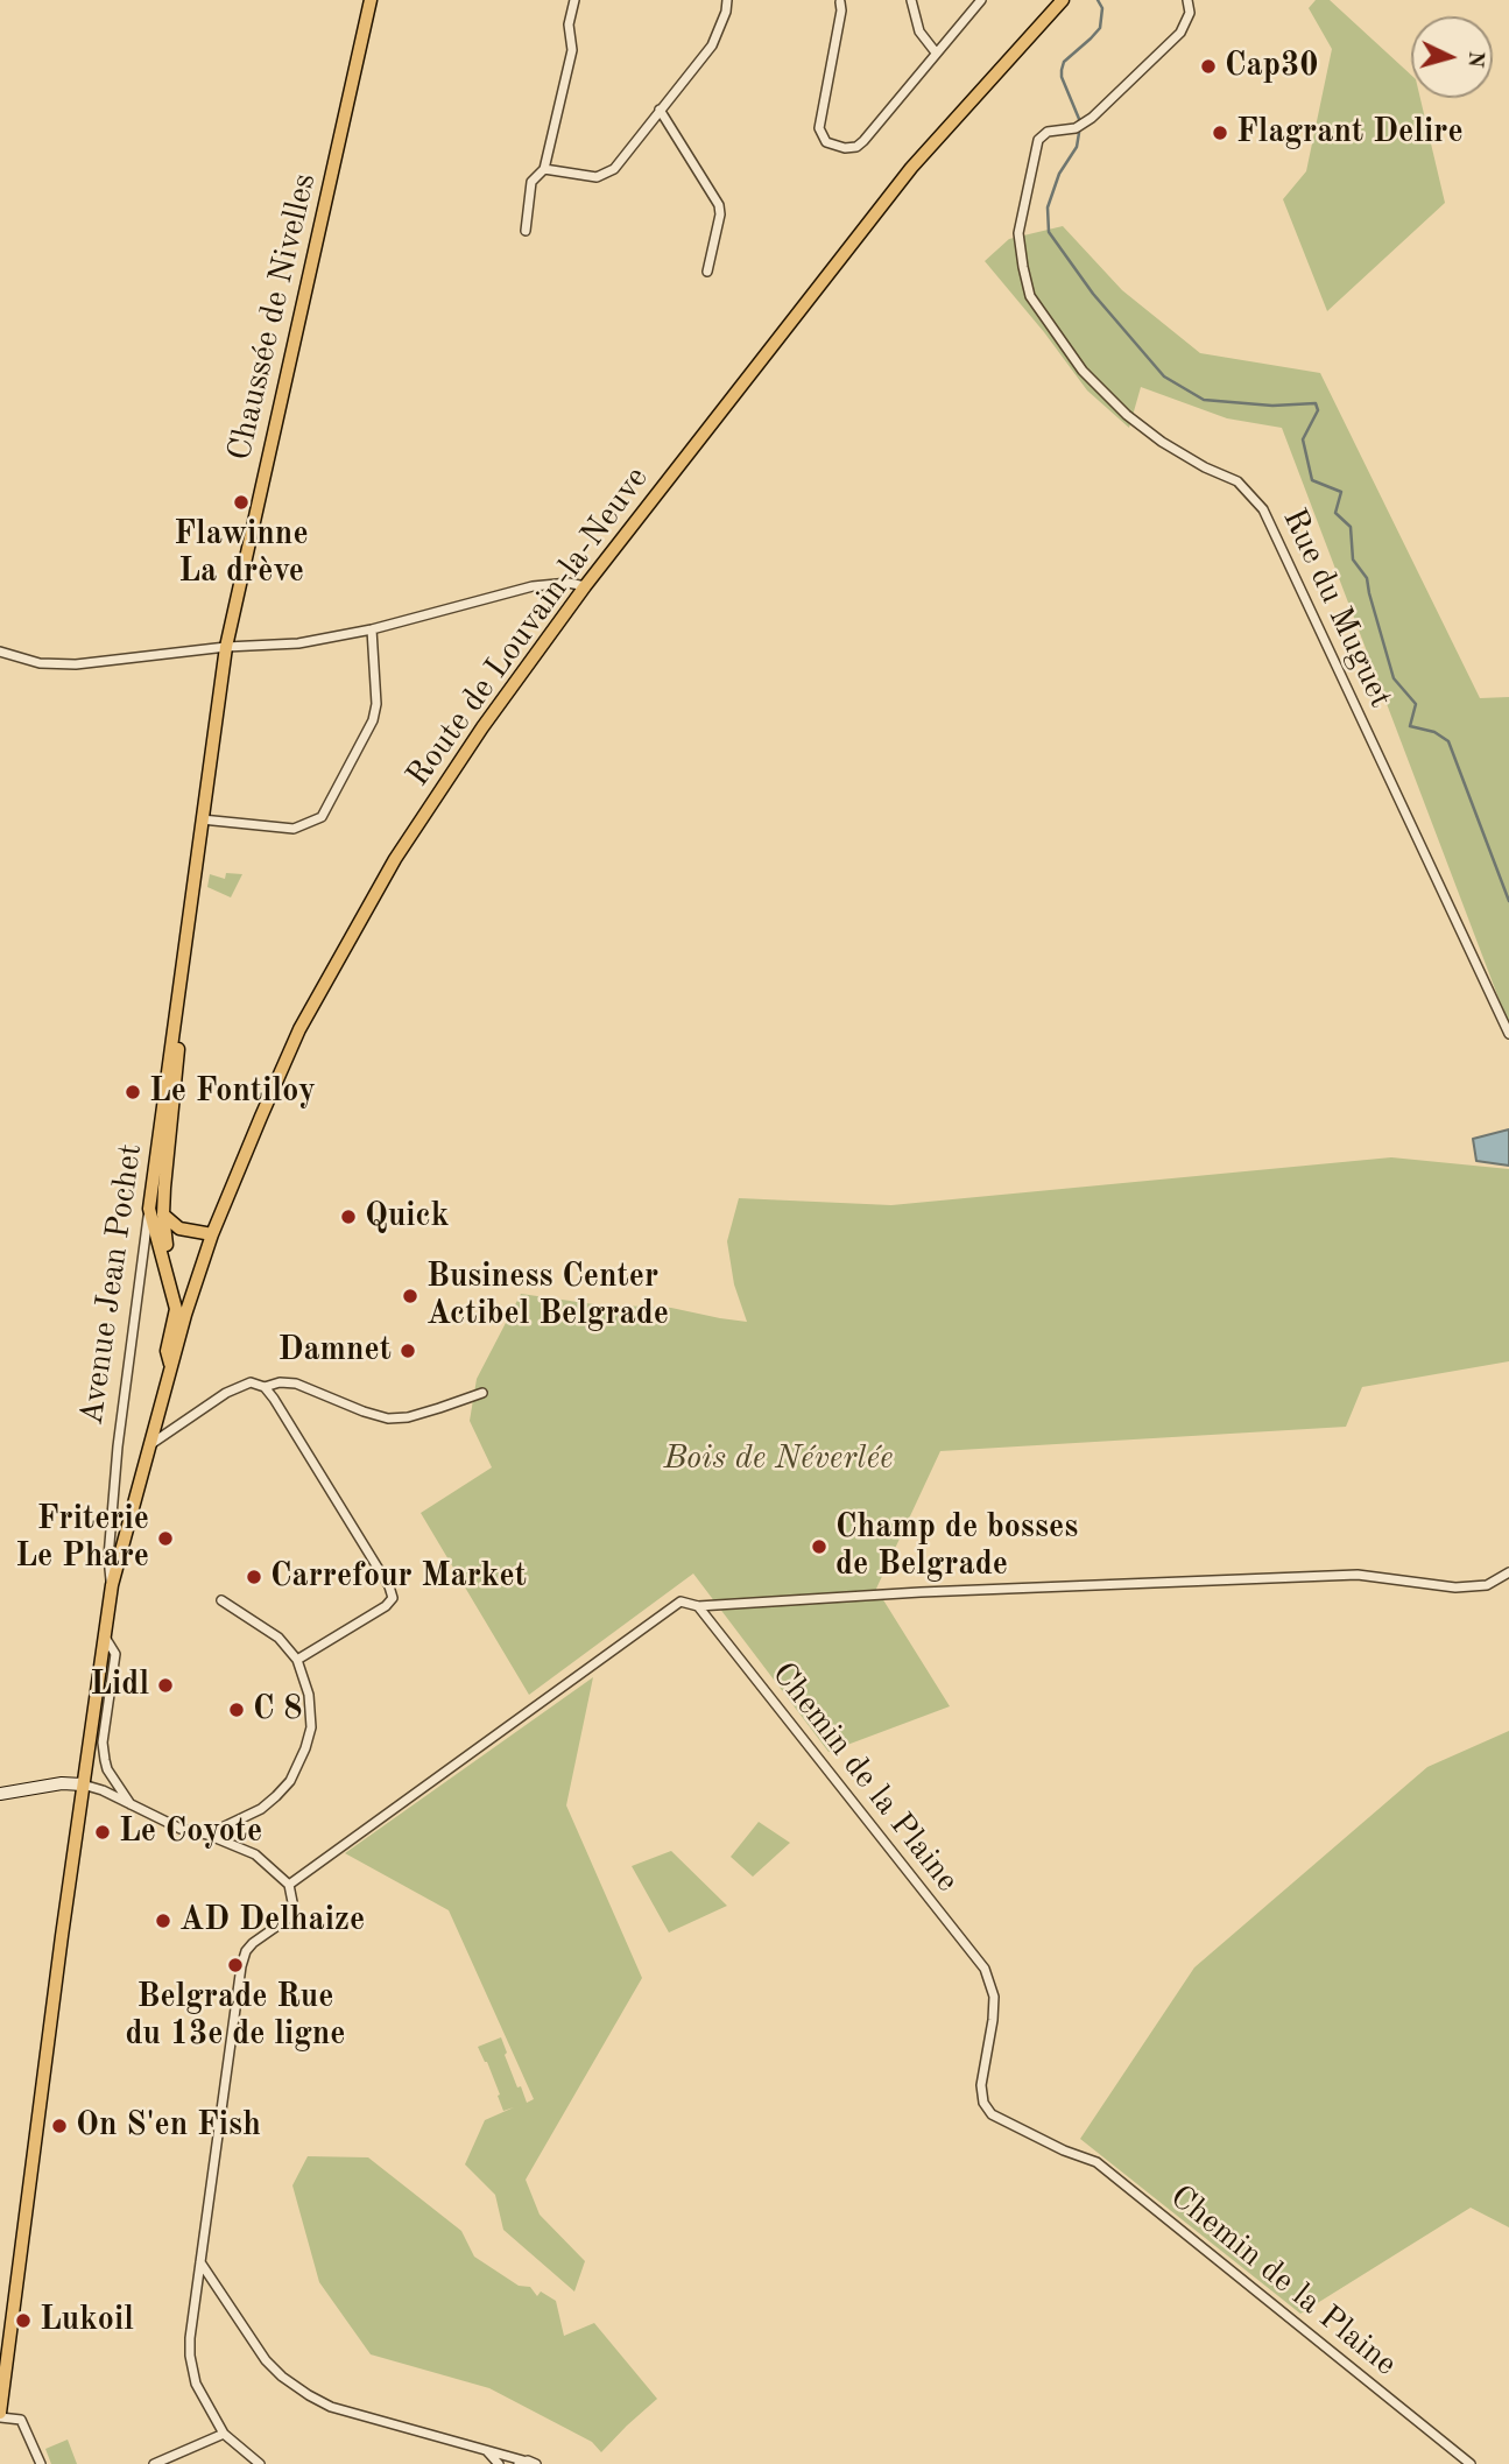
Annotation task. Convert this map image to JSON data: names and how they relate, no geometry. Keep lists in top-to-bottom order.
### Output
{
  "streets": {
    "main road": ["Chaussée de Nivelles", "Route de Louvain-la-Neuve", "Avenue Jean Pochet"],
    "street": ["Rue du Muguet", "Chemin de la Plaine"]
  },
  "crossings": [
    ["Chaussée de Nivelles", "Avenue Jean Pochet"]
  ],
  "parks": ["Bois de Néverlée"],
  "places": [
    "Cap30",
    "Flagrant Delire",
    "Flawinne La drève",
    "Le Fontiloy",
    "Quick",
    "Business Center Actibel Belgrade",
    "Damnet",
    "Friterie Le Phare",
    "Champ de bosses de Belgrade",
    "Carrefour Market",
    "Lidl",
    "C 8",
    "Le Coyote",
    "AD Delhaize",
    "Belgrade Rue du 13e de ligne",
    "On S'en Fish",
    "Lukoil"
  ],
  "north": "right"
}
